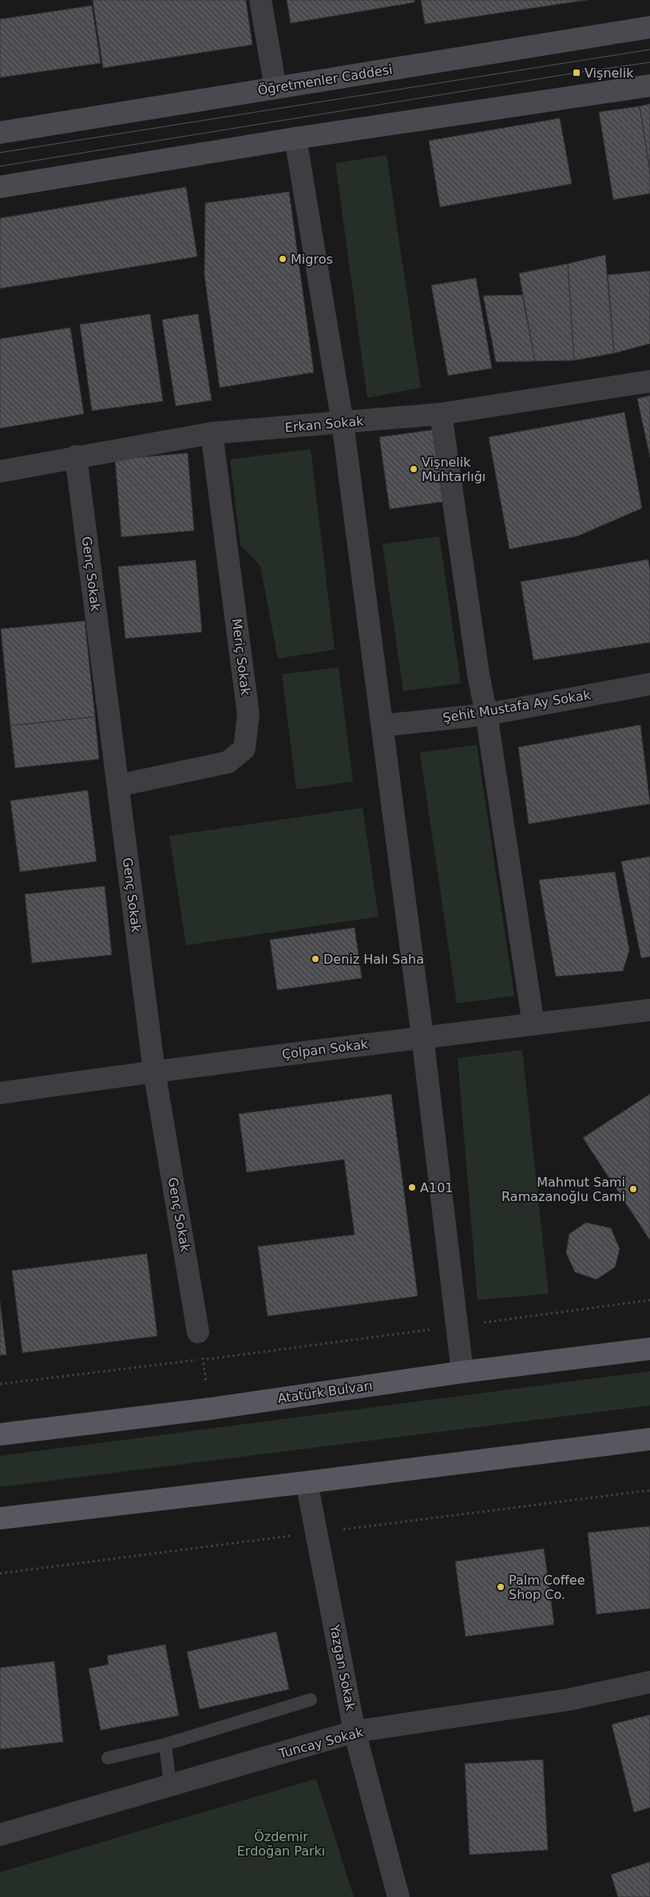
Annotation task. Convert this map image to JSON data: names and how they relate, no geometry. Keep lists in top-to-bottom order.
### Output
{
  "streets": {
    "main road": ["Öğretmenler Caddesi", "Atatürk Bulvarı"],
    "street": [
      "Erkan Sokak",
      "Genç Sokak",
      "Meriç Sokak",
      "Şehit Mustafa Ay Sokak",
      "Çolpan Sokak",
      "Yazgan Sokak",
      "Tuncay Sokak"
    ]
  },
  "crossings": [
    ["Erkan Sokak", "Genç Sokak"],
    ["Erkan Sokak", "Meriç Sokak"],
    ["Genç Sokak", "Meriç Sokak"],
    ["Genç Sokak", "Çolpan Sokak"],
    ["Yazgan Sokak", "Tuncay Sokak"]
  ],
  "parks": ["Özdemir Erdoğan Parkı"],
  "places": {
    "transit": ["Vişnelik"],
    "other": [
      "Migros",
      "Vişnelik Muhtarlığı",
      "Deniz Halı Saha",
      "A101",
      "Mahmut Sami Ramazanoğlu Cami",
      "Palm Coffee Shop Co."
    ]
  }
}
